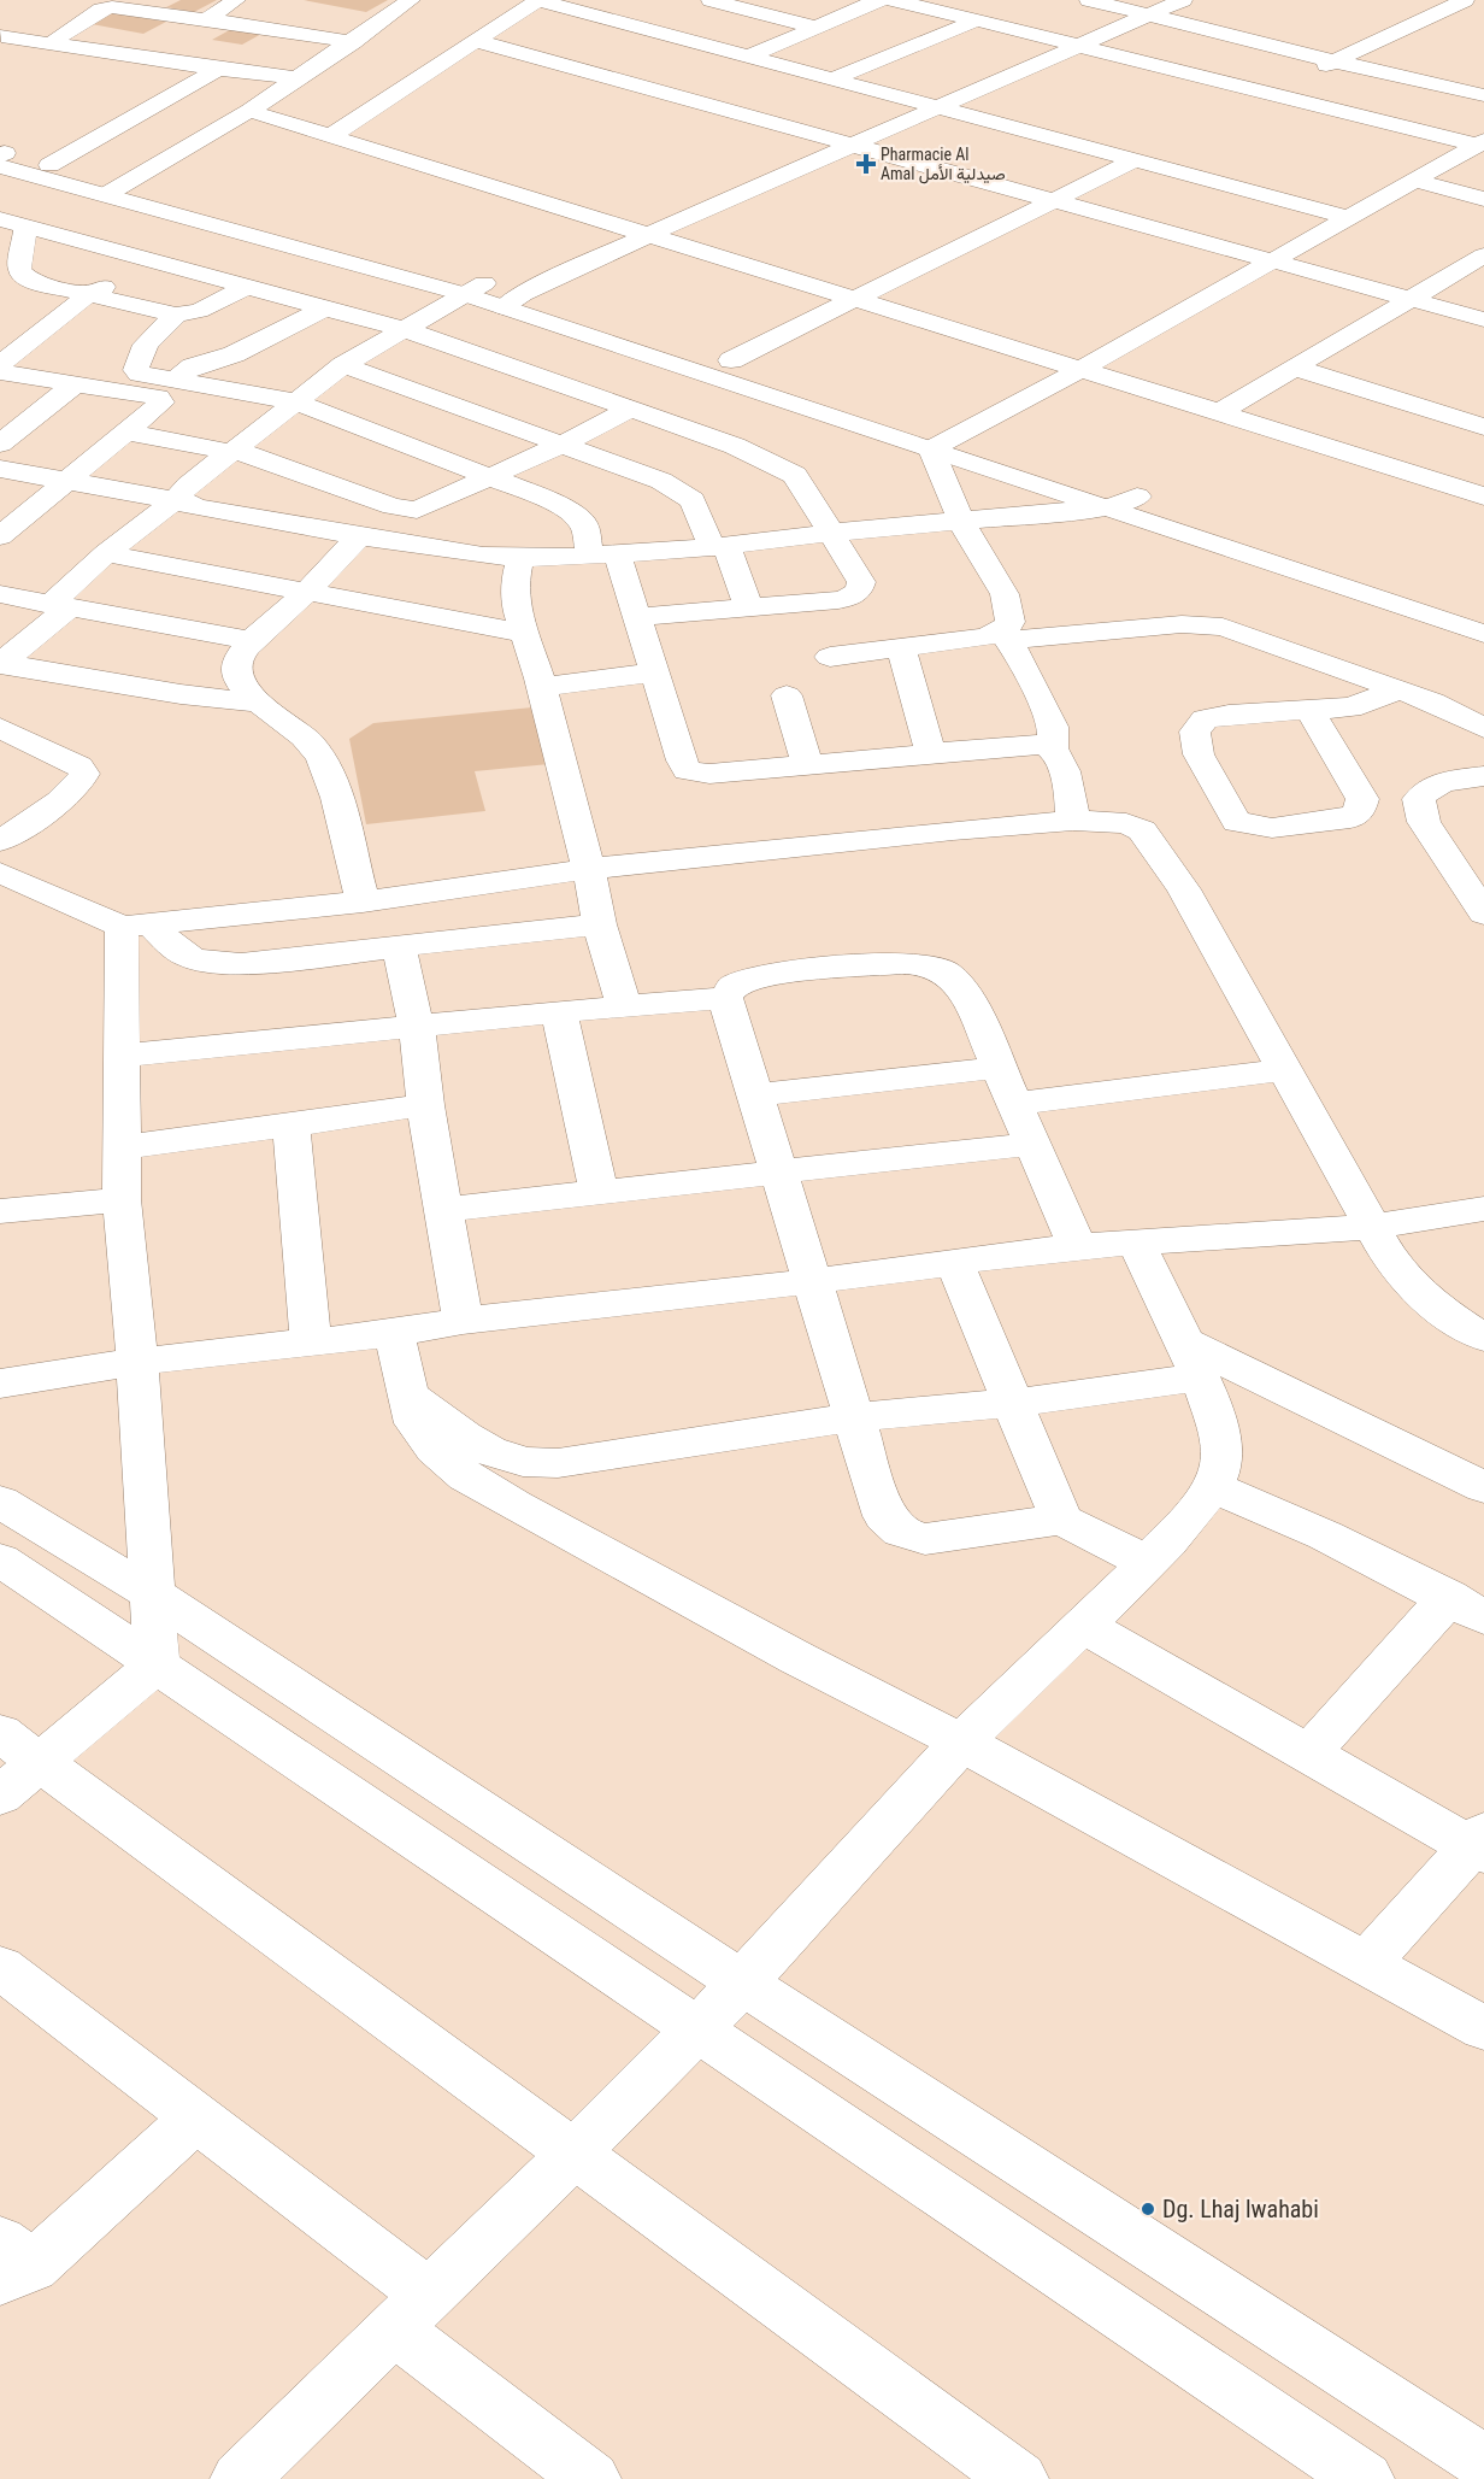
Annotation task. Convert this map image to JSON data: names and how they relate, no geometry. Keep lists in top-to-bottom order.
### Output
{
  "places": {
    "health": ["Pharmacie Al Amal صيدلية الأمل"],
    "other": ["Dg. Lhaj lwahabi"]
  }
}
